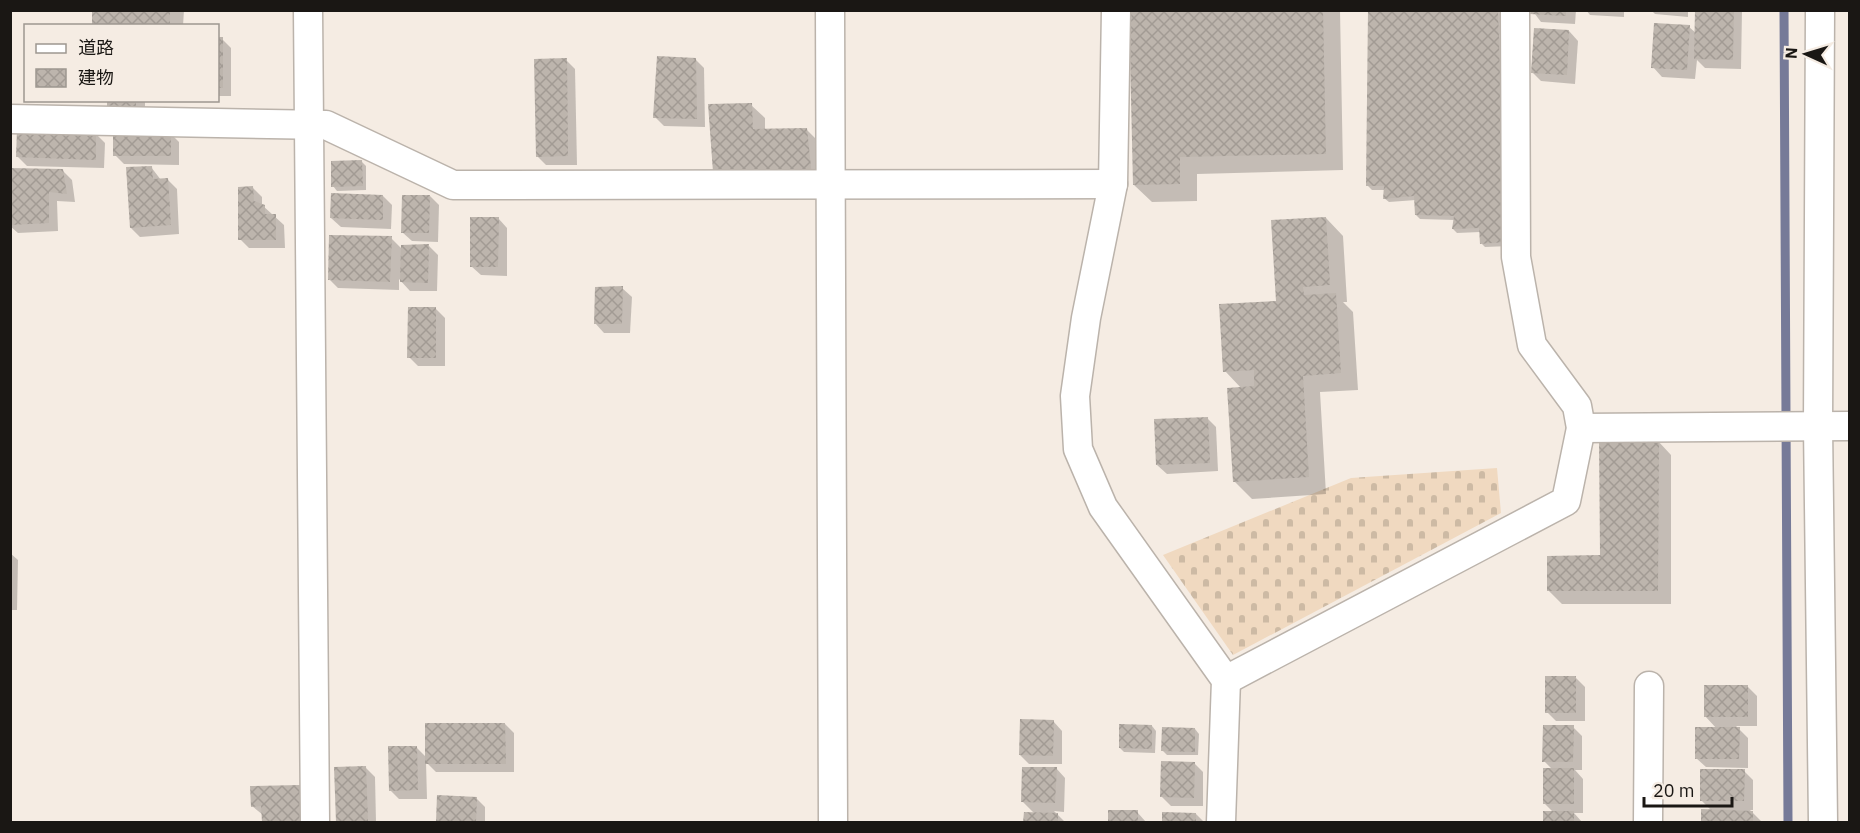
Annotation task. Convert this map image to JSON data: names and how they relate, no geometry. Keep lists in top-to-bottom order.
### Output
{
  "legend": ["道路", "建物"],
  "scale_bar": "20 m",
  "north": "left"
}
